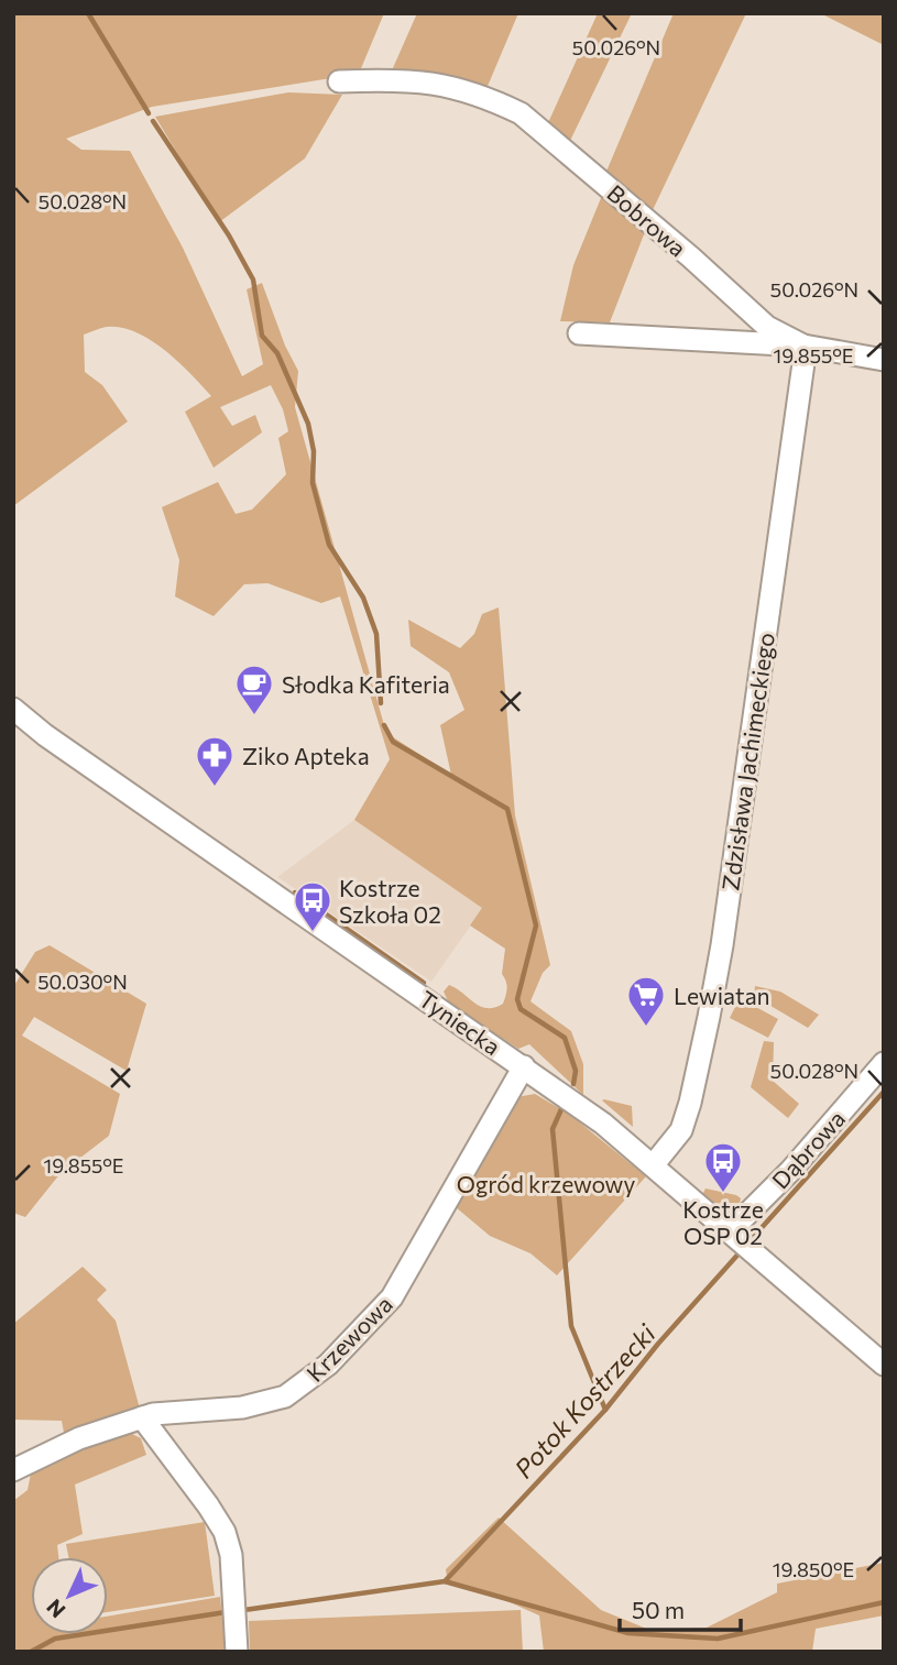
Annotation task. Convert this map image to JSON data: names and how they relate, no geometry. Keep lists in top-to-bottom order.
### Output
{
  "streets": {
    "street": [
      "Bobrowa",
      "Zdzisława Jachimeckiego",
      "Tyniecka",
      "Dąbrowa",
      "Krzewowa"
    ]
  },
  "crossings": [
    ["Bobrowa", "Zdzisława Jachimeckiego"],
    ["Zdzisława Jachimeckiego", "Tyniecka"],
    ["Tyniecka", "Dąbrowa"],
    ["Tyniecka", "Krzewowa"]
  ],
  "water": ["Potok Kostrzecki"],
  "parks": ["Ogród krzewowy"],
  "places": {
    "cafe": ["Słodka Kafiteria"],
    "pharmacy": ["Ziko Apteka"],
    "bus stop": ["Kostrze Szkoła 02", "Kostrze OSP 02"],
    "supermarket": ["Lewiatan"]
  },
  "scale_bar": "50 m",
  "north": "bottom left",
  "coordinates": [
    "50.026°N",
    "50.028°N",
    "19.855°E",
    "50.030°N",
    "19.850°E"
  ]
}
